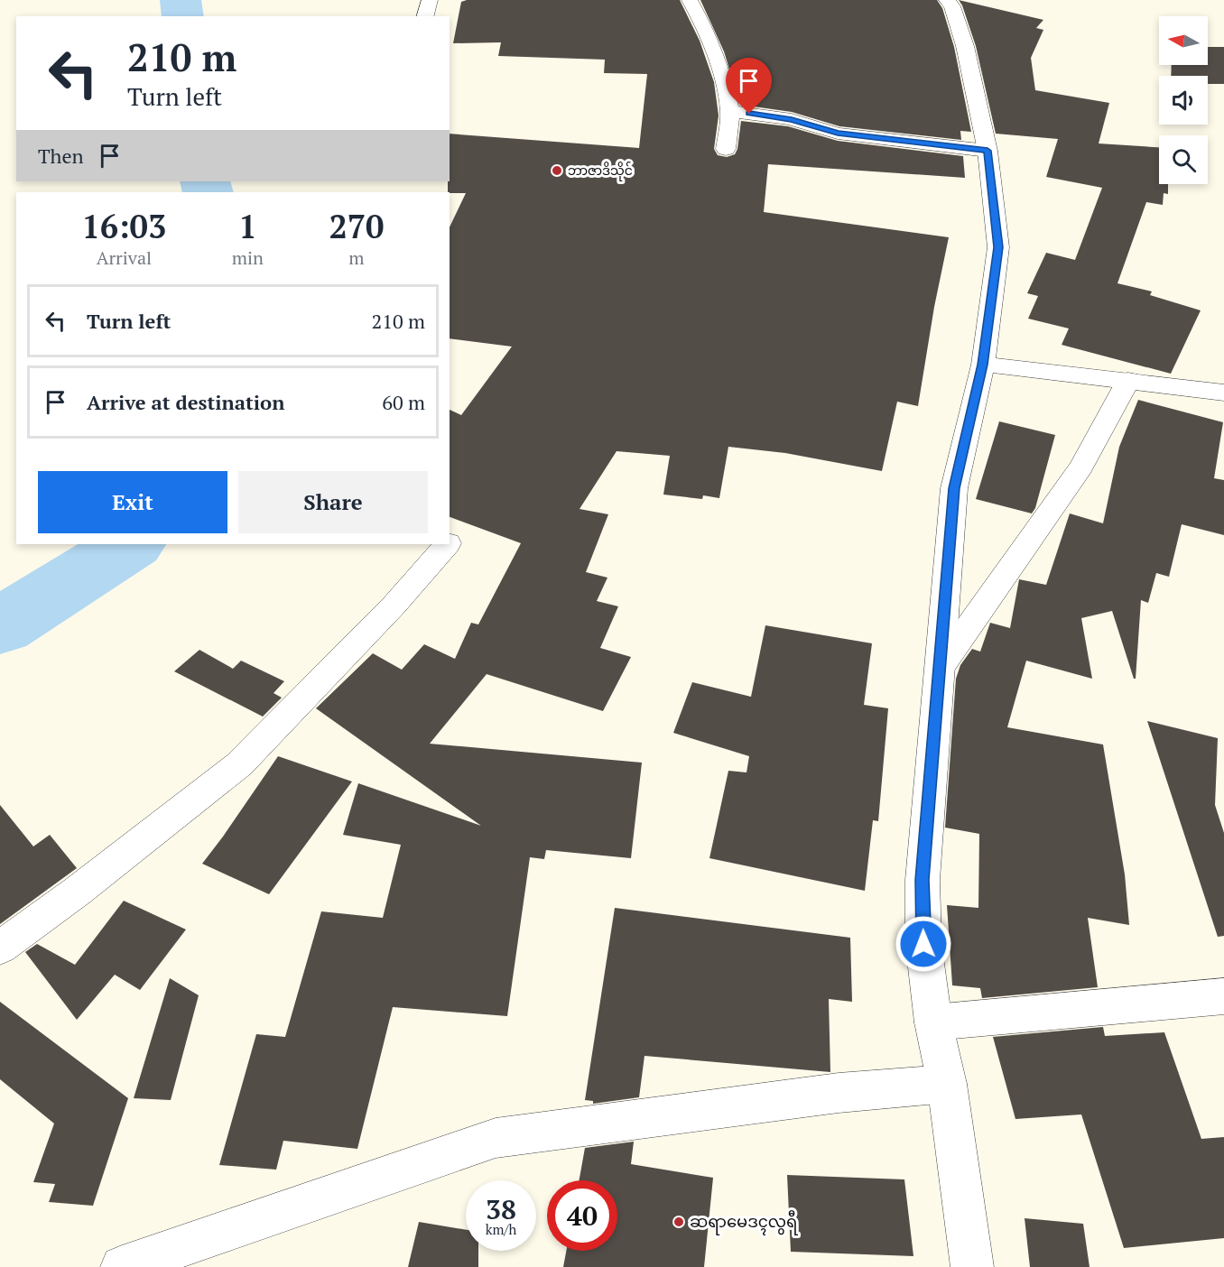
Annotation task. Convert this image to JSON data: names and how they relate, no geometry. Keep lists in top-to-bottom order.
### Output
{
  "places": ["ဘာဇာဒိသိုင်", "ဆရာမေဒၚလွရီ"],
  "north": "left",
  "page": {
    "turn": ["210 m", "Turn left"],
    "then": "Then",
    "eta": [
      "16:03",
      "Arrival",
      "1",
      "min",
      "270",
      "m"
    ],
    "list": [
      {
        "name": "Turn left",
        "value": "210 m"
      },
      {
        "name": "Arrive at destination",
        "value": "60 m"
      }
    ],
    "buttons": ["Exit", "Share"],
    "speed": "38 km/h",
    "limit": "40"
  }
}
